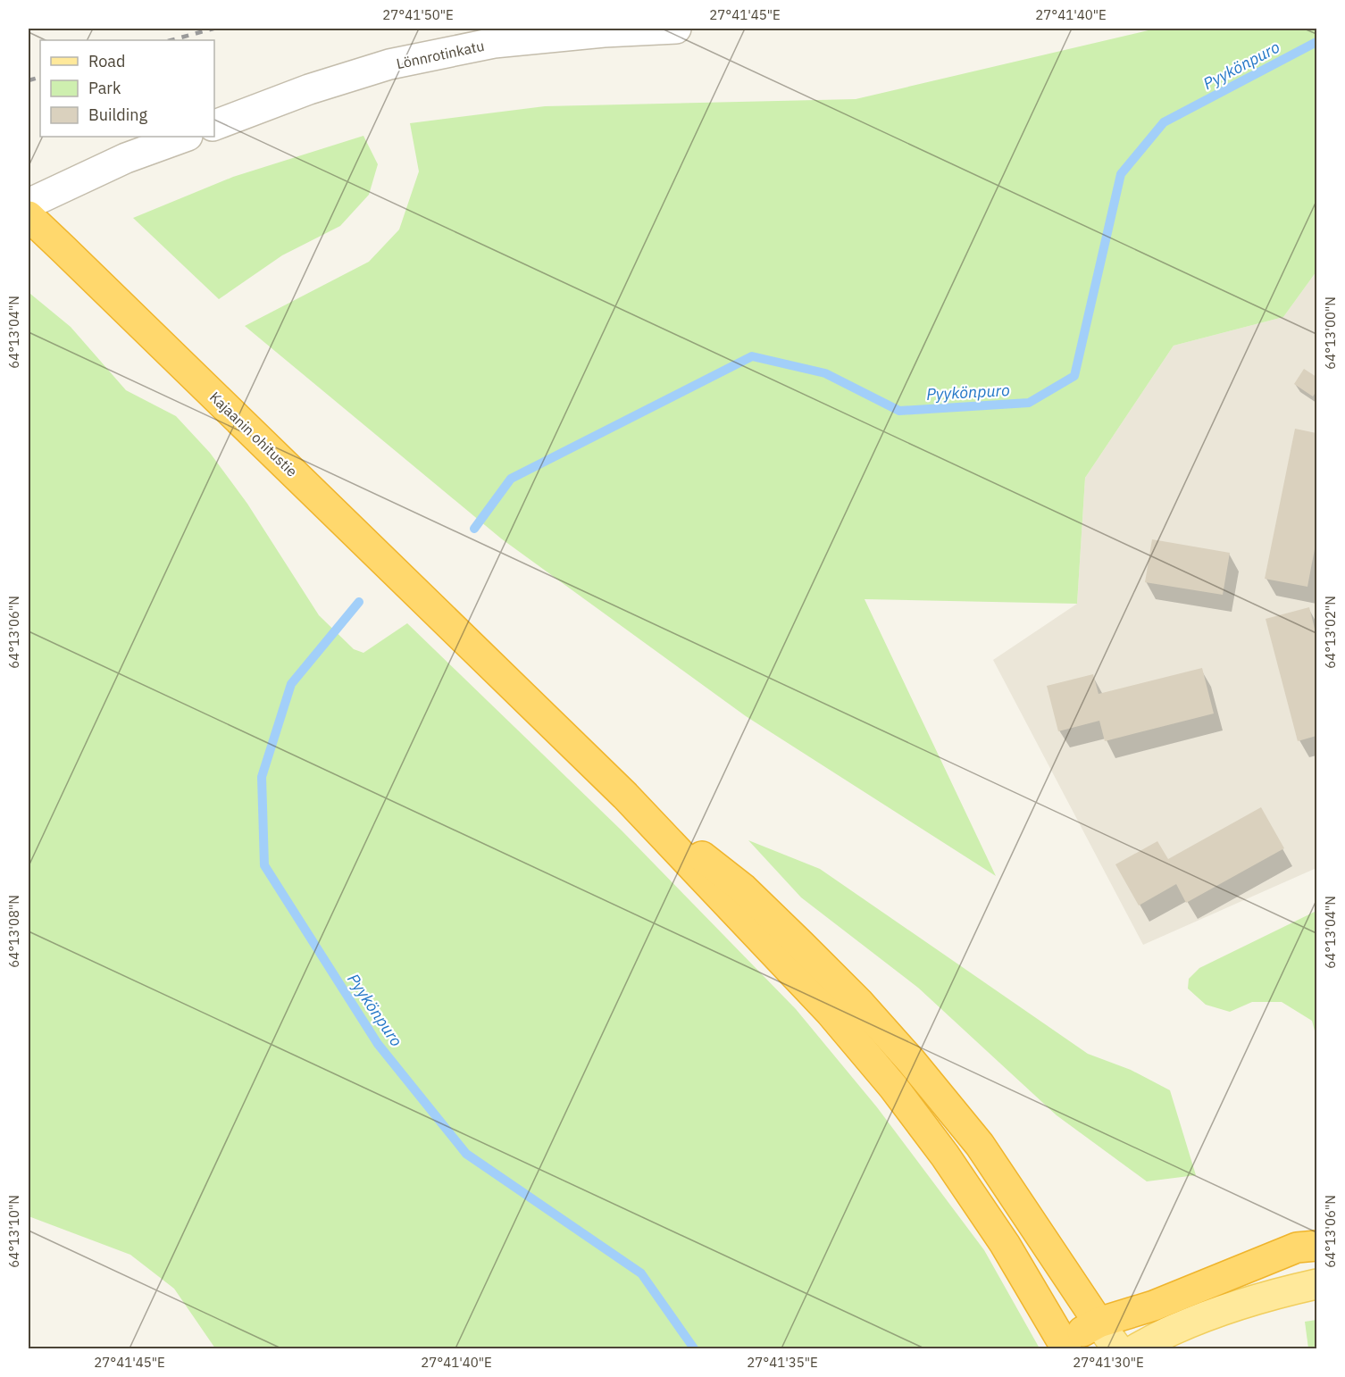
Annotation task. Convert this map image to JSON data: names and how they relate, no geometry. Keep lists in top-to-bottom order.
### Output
{
  "streets": {
    "highway": ["Kajaanin ohitustie"],
    "street": ["Lönnrotinkatu"]
  },
  "water": ["Pyykönpuro"],
  "legend": ["Road", "Park", "Building"],
  "coordinates": [
    "27°41'50\"E",
    "27°41'45\"E",
    "27°41'40\"E",
    "64°13'04\"N",
    "64°13'00\"N",
    "64°13'06\"N",
    "64°13'02\"N",
    "64°13'08\"N",
    "64°13'10\"N",
    "27°41'35\"E",
    "27°41'30\"E"
  ]
}
